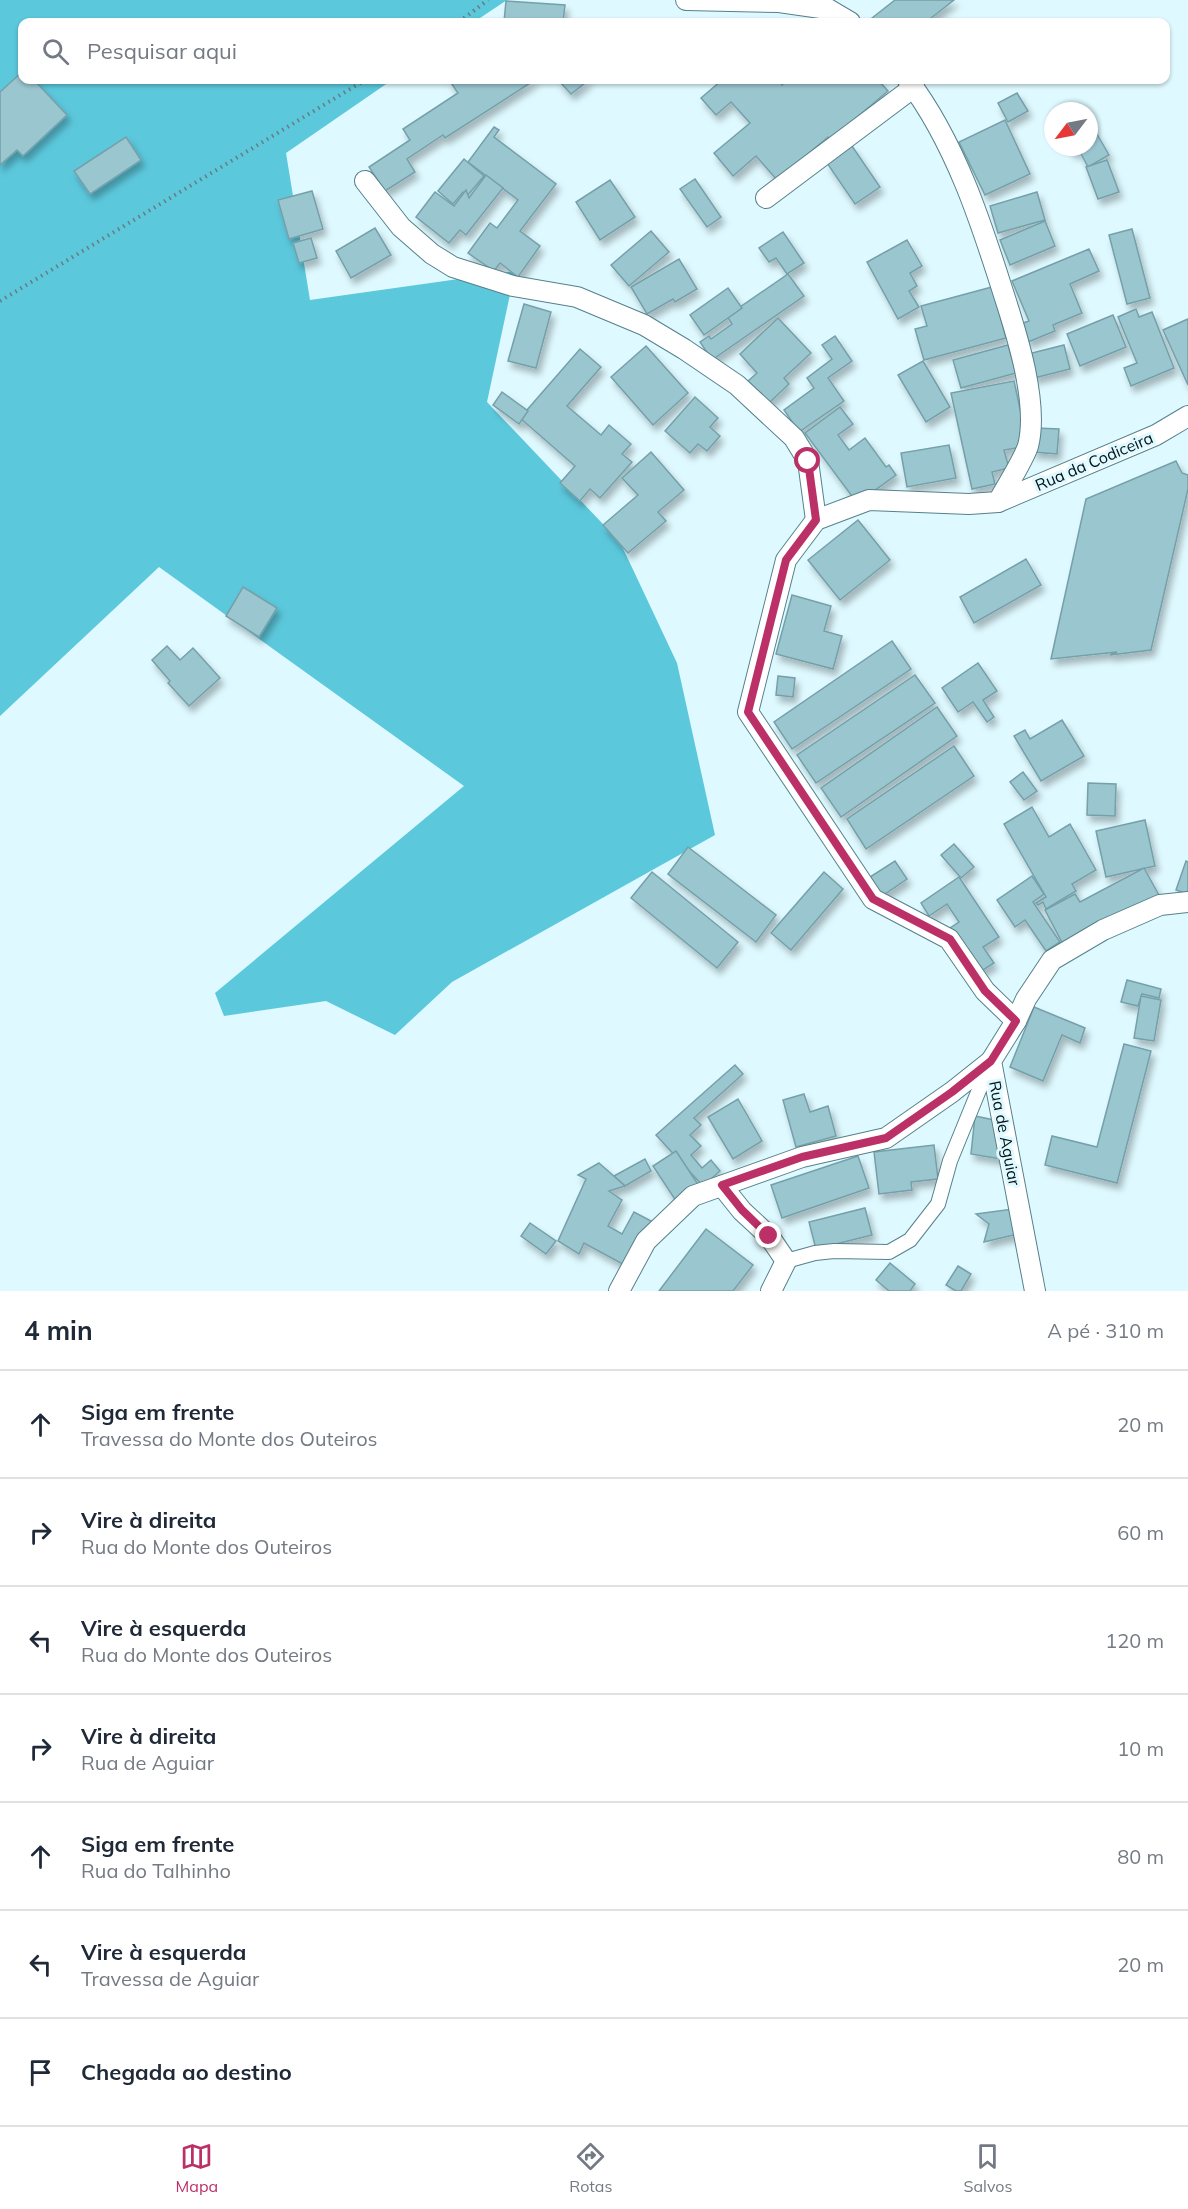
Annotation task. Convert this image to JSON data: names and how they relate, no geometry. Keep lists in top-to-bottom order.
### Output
{
  "streets": {
    "street": ["Rua da Codiceira", "Rua de Aguiar"]
  },
  "north": "bottom left",
  "page": {
    "search": "Pesquisar aqui",
    "heading": ["4 min", "A pé · 310 m"],
    "list": [
      ["Siga em frente", "Travessa do Monte dos Outeiros", "20 m"],
      ["Vire à direita", "Rua do Monte dos Outeiros", "60 m"],
      ["Vire à esquerda", "Rua do Monte dos Outeiros", "120 m"],
      ["Vire à direita", "Rua de Aguiar", "10 m"],
      ["Siga em frente", "Rua do Talhinho", "80 m"],
      ["Vire à esquerda", "Travessa de Aguiar", "20 m"],
      "Chegada ao destino"
    ],
    "nav": ["Mapa", "Rotas", "Salvos"]
  }
}
